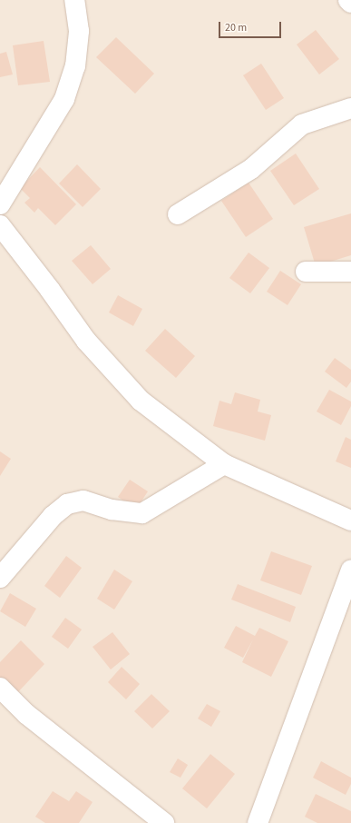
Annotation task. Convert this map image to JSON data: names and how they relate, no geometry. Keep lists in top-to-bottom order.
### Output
{
  "scale_bar": "20 m"
}
